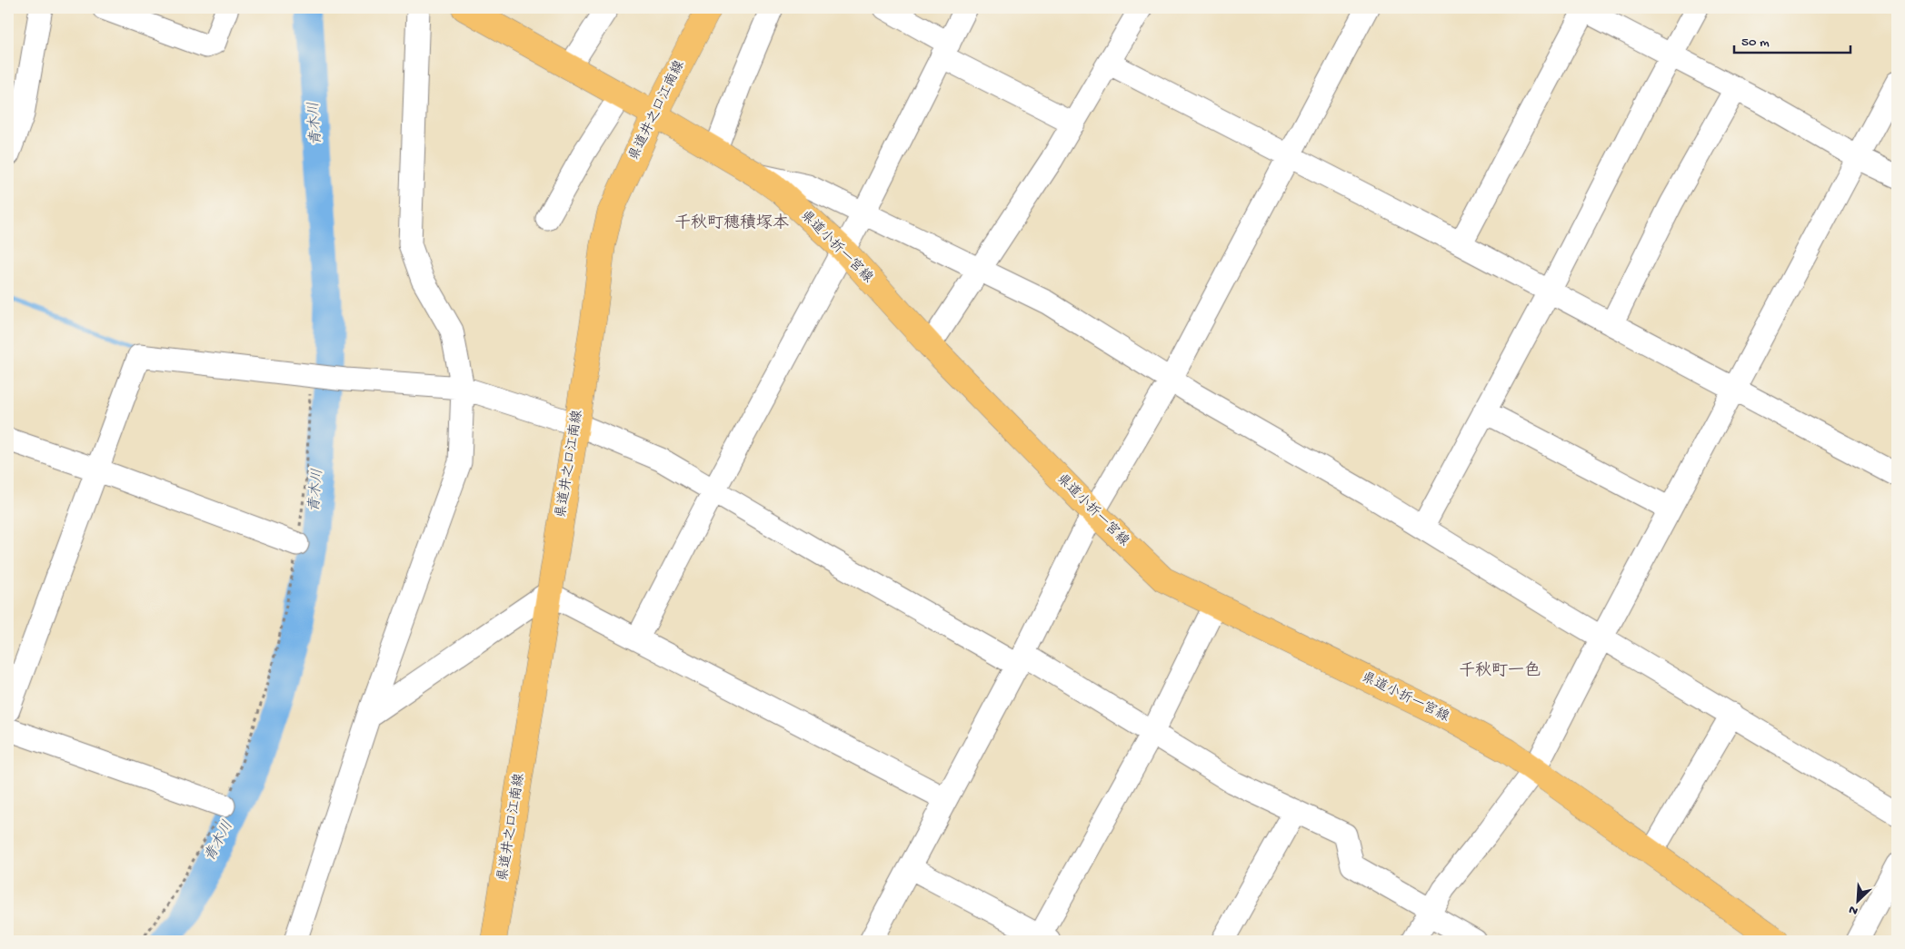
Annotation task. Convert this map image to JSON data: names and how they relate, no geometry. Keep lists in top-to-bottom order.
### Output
{
  "streets": {
    "main road": ["県道井之口江南線", "県道小折一宮線"]
  },
  "crossings": [
    ["県道井之口江南線", "県道小折一宮線"]
  ],
  "districts": ["千秋町穂積塚本", "千秋町一色"],
  "water": ["青木川"],
  "scale_bar": "50 m",
  "north": "bottom left"
}
